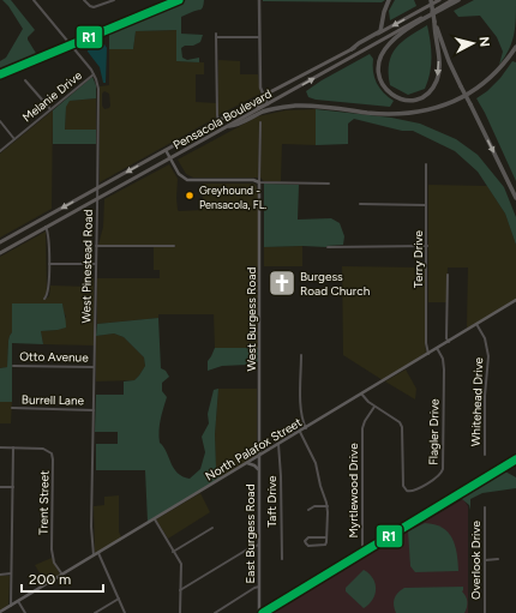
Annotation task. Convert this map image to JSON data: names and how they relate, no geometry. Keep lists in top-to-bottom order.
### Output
{
  "streets": {
    "main road": [
      "Pensacola Boulevard",
      "West Burgess Road",
      "North Palafox Street",
      "East Burgess Road"
    ],
    "street": [
      "Melanie Drive",
      "Terry Drive",
      "West Pinestead Road",
      "Otto Avenue",
      "Burrell Lane",
      "Whitehead Drive",
      "Flagler Drive",
      "Myrtlewood Drive",
      "Taft Drive",
      "Trent Street",
      "Overlook Drive"
    ]
  },
  "crossings": [
    ["Melanie Drive", "West Pinestead Road"],
    ["Pensacola Boulevard", "West Pinestead Road"],
    ["Terry Drive", "North Palafox Street"],
    ["West Pinestead Road", "Otto Avenue"],
    ["West Pinestead Road", "Burrell Lane"],
    ["West Pinestead Road", "North Palafox Street"],
    ["West Burgess Road", "North Palafox Street"],
    ["West Burgess Road", "East Burgess Road"],
    ["Whitehead Drive", "North Palafox Street"],
    ["Flagler Drive", "North Palafox Street"],
    ["Flagler Drive", "Myrtlewood Drive"],
    ["North Palafox Street", "Taft Drive"],
    ["North Palafox Street", "Trent Street"],
    ["North Palafox Street", "East Burgess Road"]
  ],
  "places": {
    "other": ["Greyhound - Pensacola, FL."],
    "church": ["Burgess Road Church"]
  },
  "lines": ["transit line R1"],
  "scale_bar": "200 m",
  "north": "right"
}
